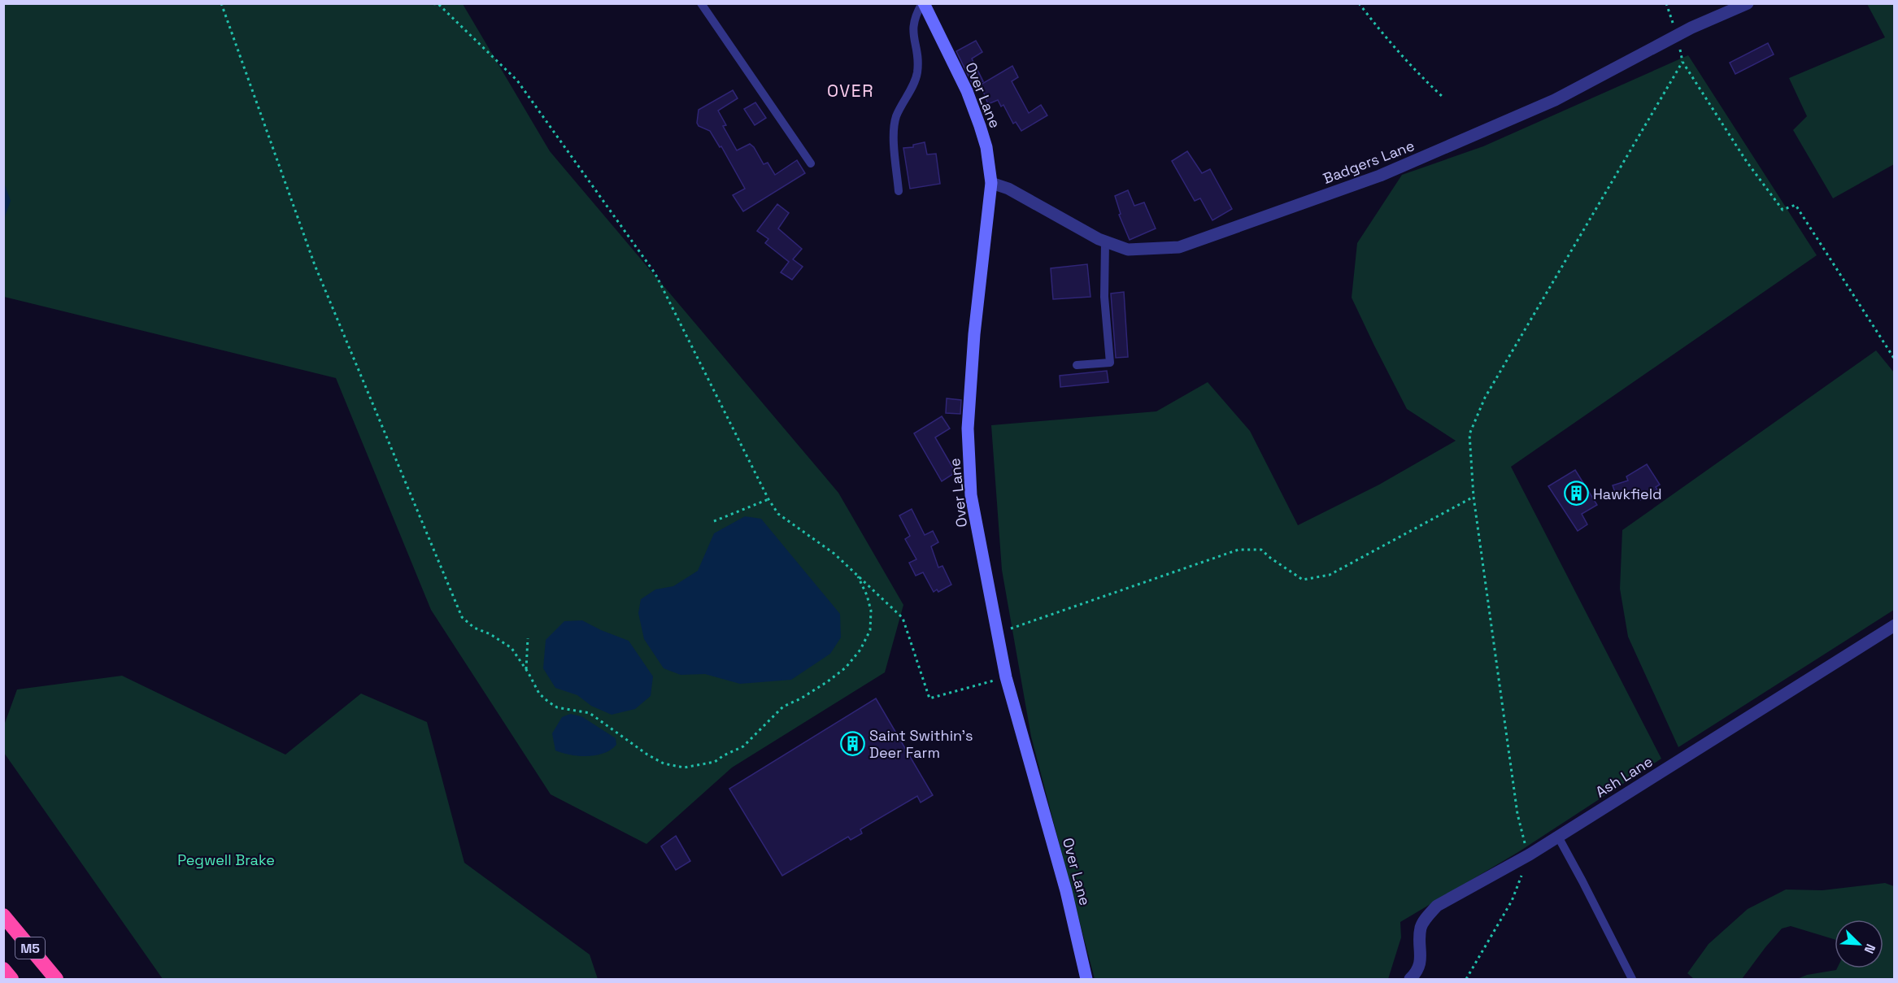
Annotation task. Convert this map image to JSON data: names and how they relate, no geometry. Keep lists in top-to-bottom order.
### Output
{
  "streets": {
    "highway": ["M5"],
    "street": ["Over Lane", "Badgers Lane", "Ash Lane"]
  },
  "crossings": [
    ["Over Lane", "Badgers Lane"]
  ],
  "districts": ["OVER"],
  "parks": ["Pegwell Brake"],
  "places": {
    "building": ["Hawkfield", "Saint Swithin's Deer Farm"]
  },
  "north": "bottom right"
}
